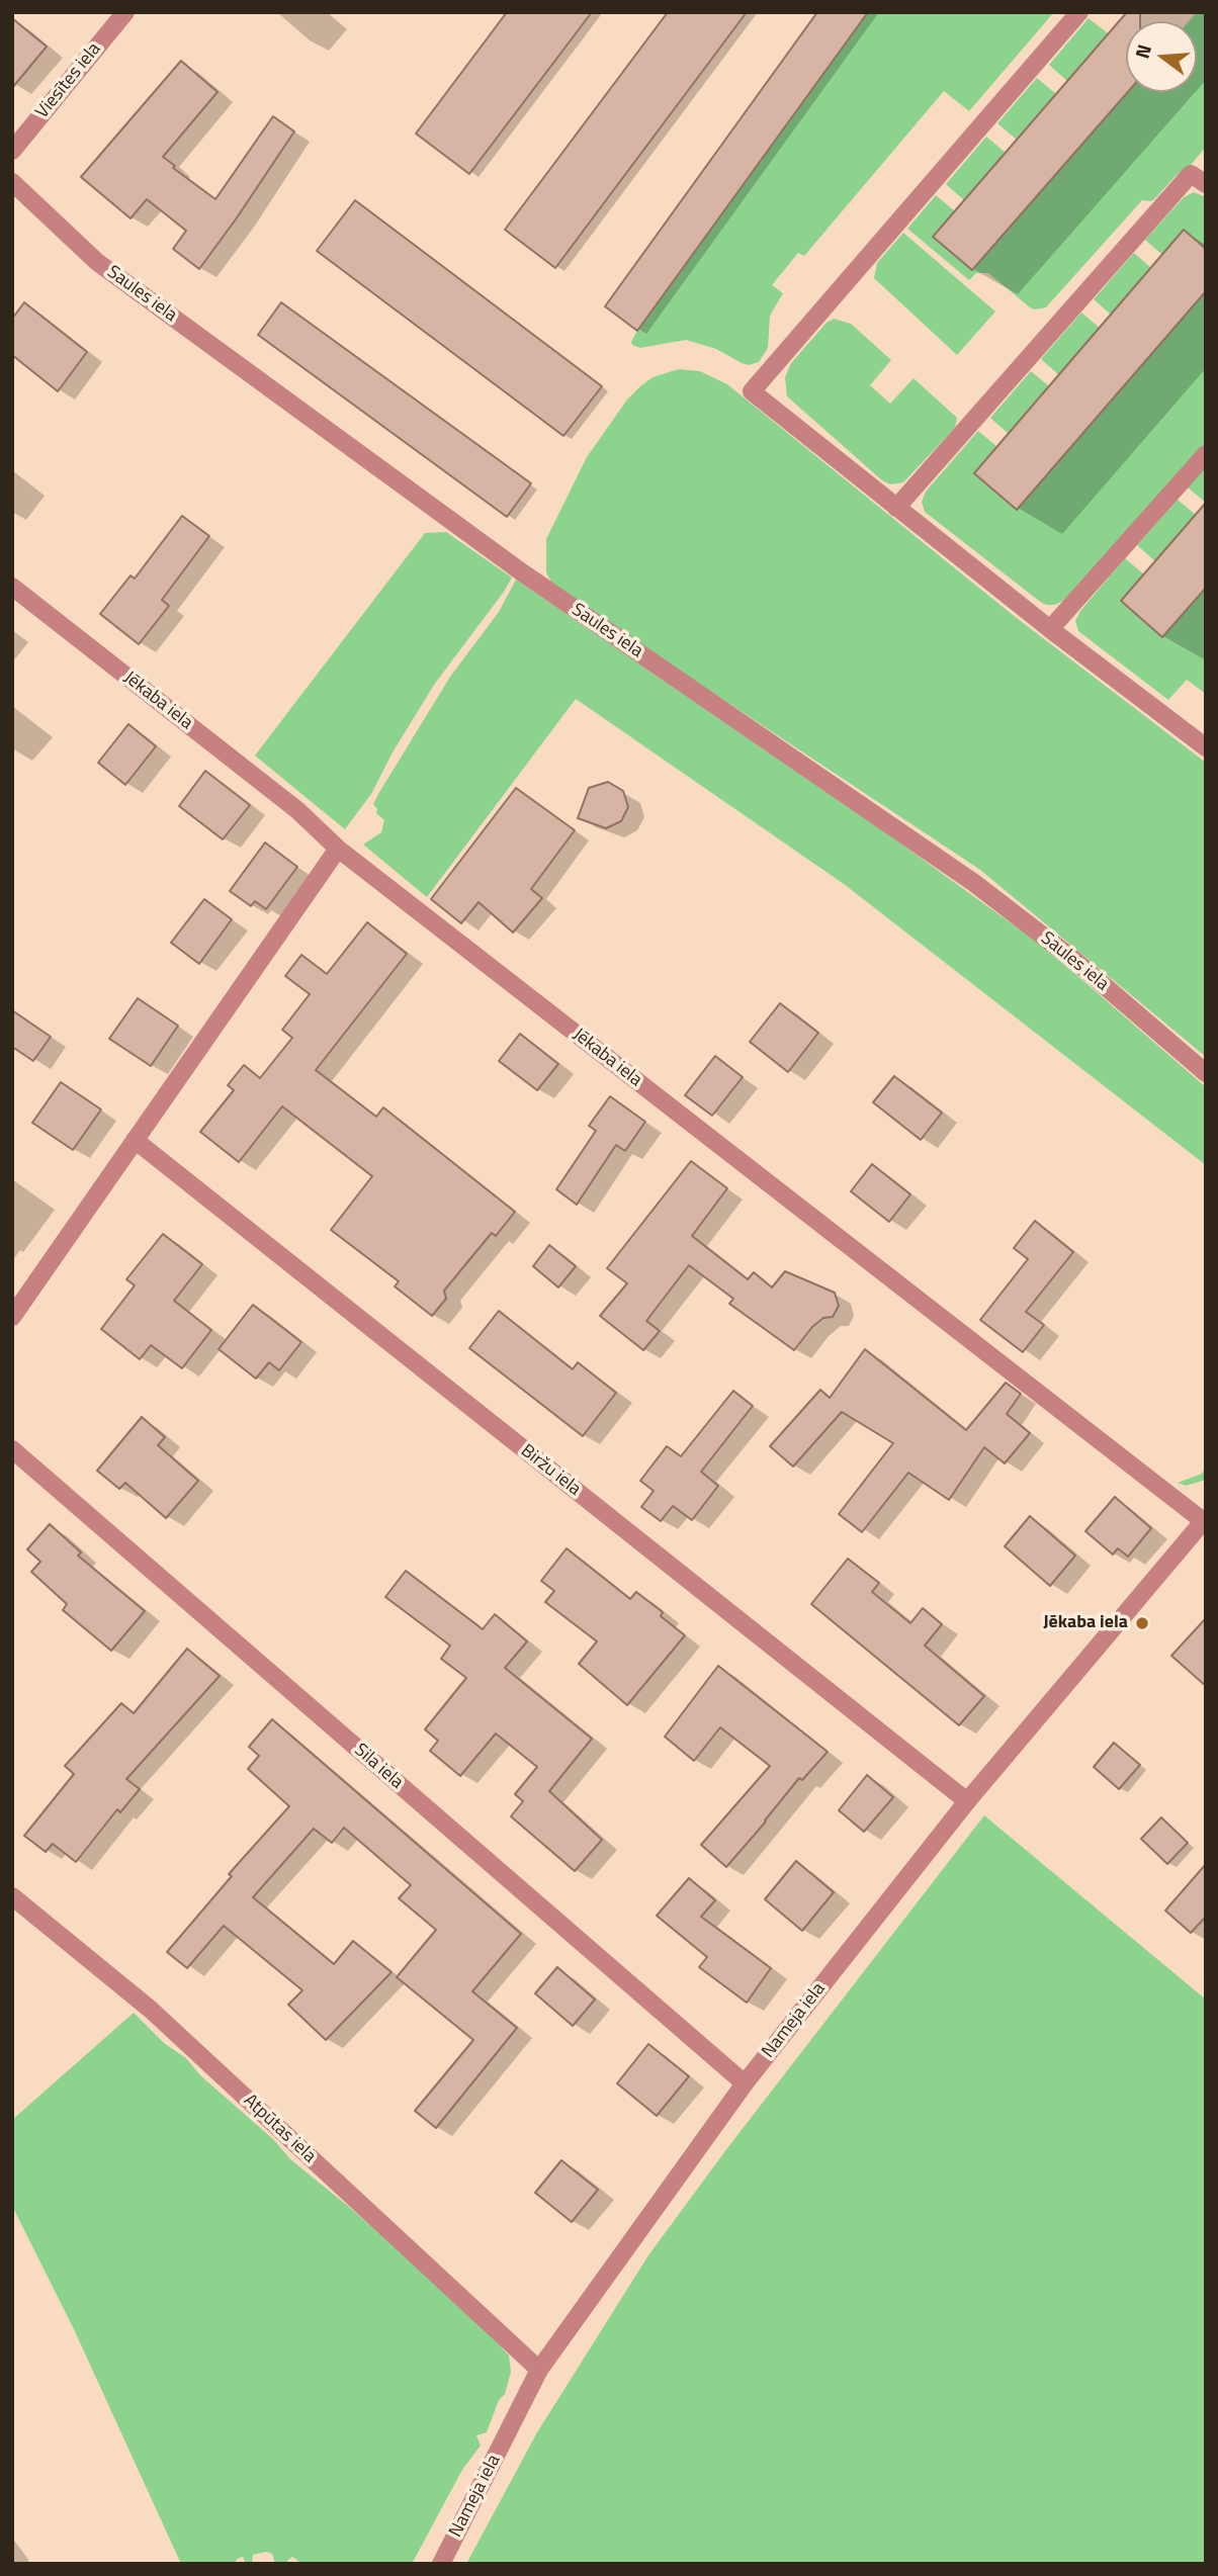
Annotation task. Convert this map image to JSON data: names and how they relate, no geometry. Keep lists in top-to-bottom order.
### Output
{
  "streets": {
    "street": [
      "Viesītes iela",
      "Saules iela",
      "Jēkaba iela",
      "Biržu iela",
      "Sila iela",
      "Nameja iela",
      "Atpūtas iela"
    ]
  },
  "crossings": [
    ["Jēkaba iela", "Nameja iela"],
    ["Biržu iela", "Nameja iela"],
    ["Sila iela", "Nameja iela"],
    ["Nameja iela", "Atpūtas iela"]
  ],
  "places": ["Jēkaba iela"],
  "north": "left"
}
